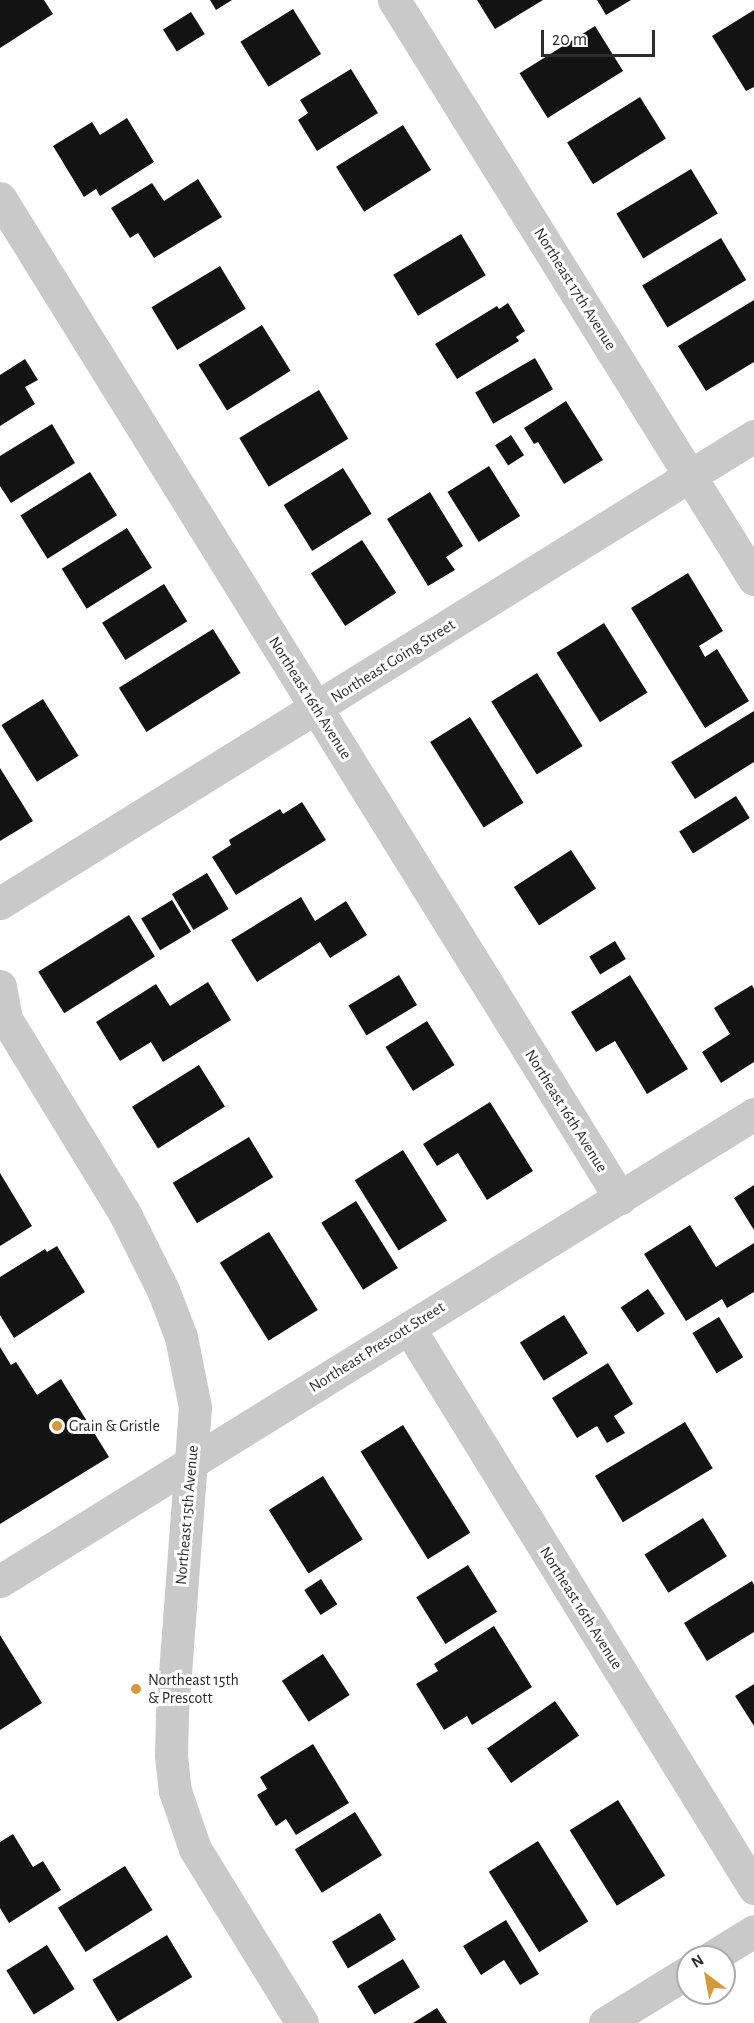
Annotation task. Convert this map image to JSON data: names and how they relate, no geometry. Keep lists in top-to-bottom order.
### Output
{
  "streets": {
    "street": [
      "Northeast 17th Avenue",
      "Northeast Going Street",
      "Northeast 16th Avenue",
      "Northeast Prescott Street",
      "Northeast 15th Avenue"
    ]
  },
  "crossings": [
    ["Northeast 17th Avenue", "Northeast Going Street"],
    ["Northeast Going Street", "Northeast 16th Avenue"],
    ["Northeast 16th Avenue", "Northeast Prescott Street"],
    ["Northeast Prescott Street", "Northeast 15th Avenue"]
  ],
  "places": ["Grain & Gristle", "Northeast 15th & Prescott"],
  "scale_bar": "20 m",
  "north": "top left"
}
